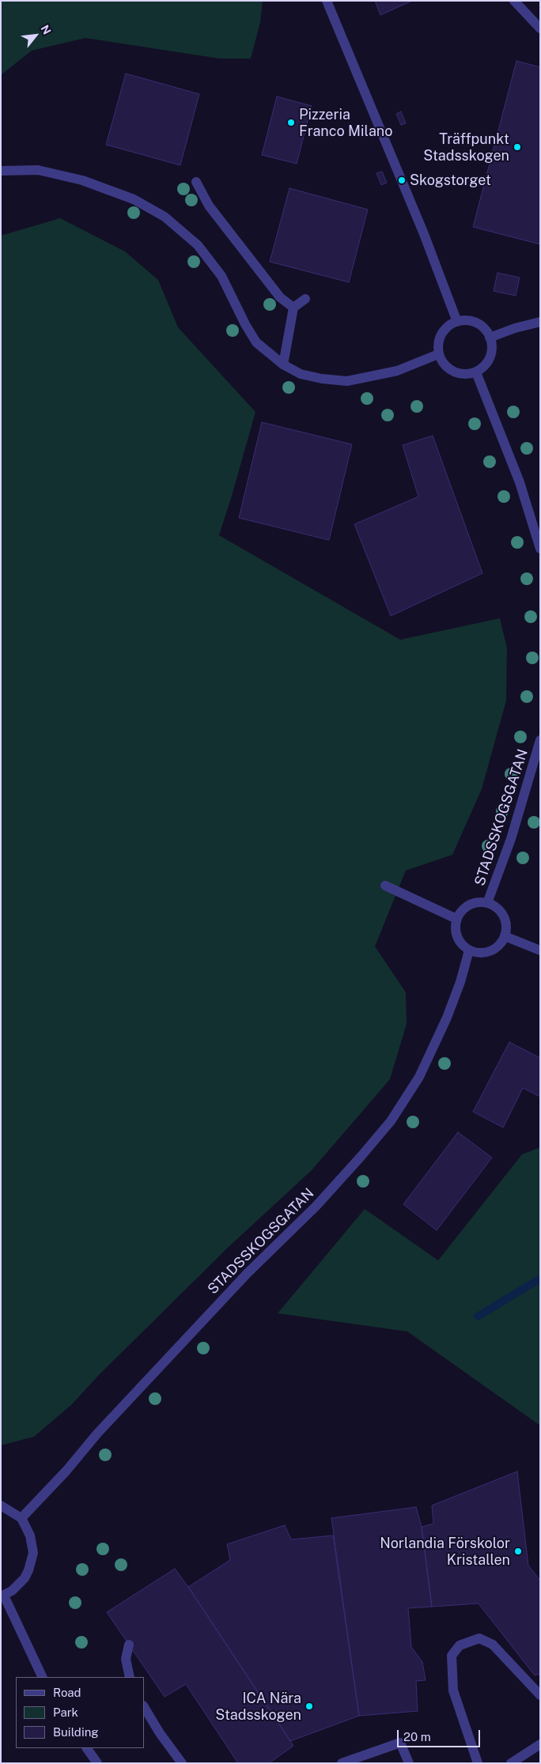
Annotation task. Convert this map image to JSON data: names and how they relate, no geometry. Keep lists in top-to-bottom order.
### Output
{
  "streets": {
    "street": ["STADSSKOGSGATAN"]
  },
  "places": [
    "Pizzeria Franco Milano",
    "Träffpunkt Stadsskogen",
    "Skogstorget",
    "Norlandia Förskolor Kristallen",
    "ICA Nära Stadsskogen"
  ],
  "legend": ["Road", "Park", "Building"],
  "scale_bar": "20 m",
  "north": "top right"
}
